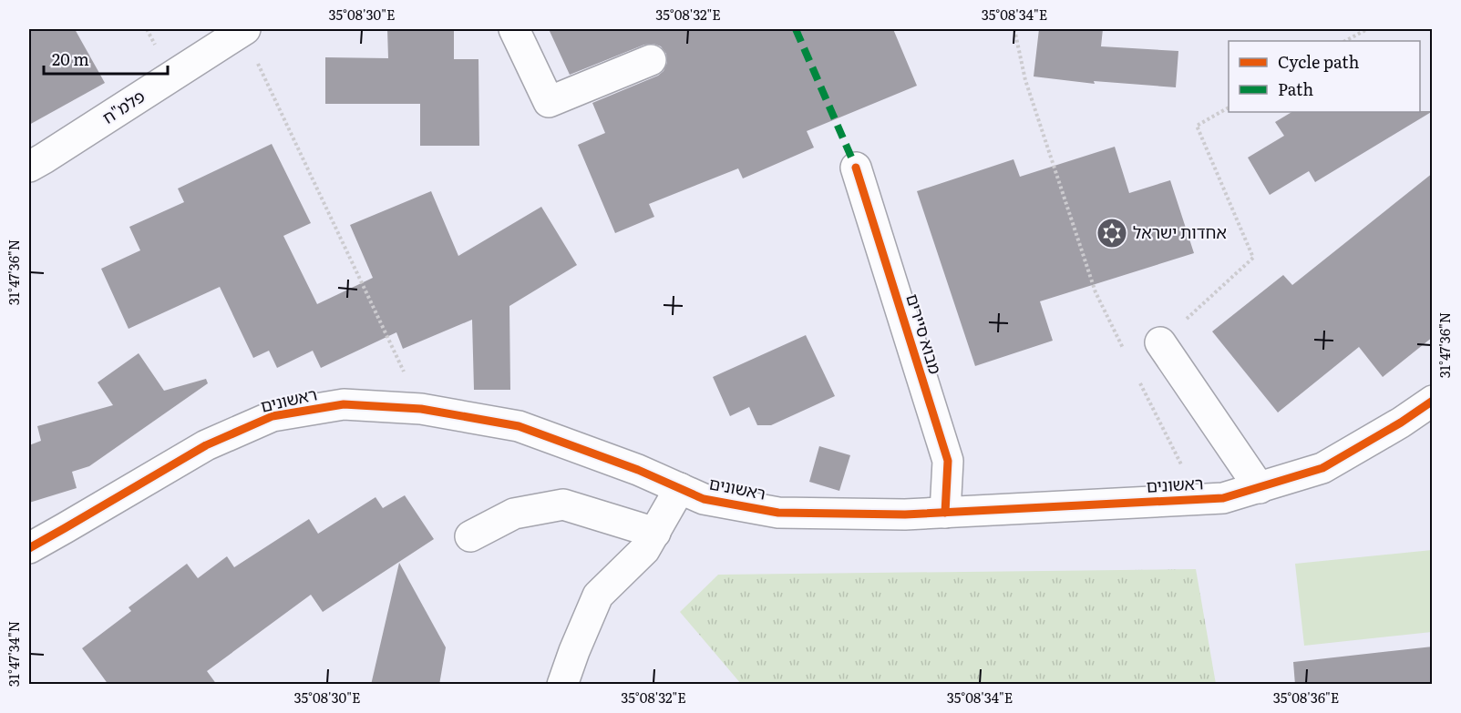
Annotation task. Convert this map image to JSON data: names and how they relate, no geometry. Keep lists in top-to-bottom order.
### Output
{
  "streets": {
    "street": ["פלמ\"ח", "מבוא סיירים", "ראשונים"]
  },
  "crossings": [
    ["מבוא סיירים", "ראשונים"]
  ],
  "places": {
    "synagogue": ["אחדות ישראל"]
  },
  "legend": ["Cycle path", "Path"],
  "scale_bar": "20 m",
  "coordinates": [
    "35°08'30\"E",
    "35°08'32\"E",
    "35°08'34\"E",
    "31°47'36\"N",
    "31°47'34\"N",
    "35°08'36\"E"
  ]
}
